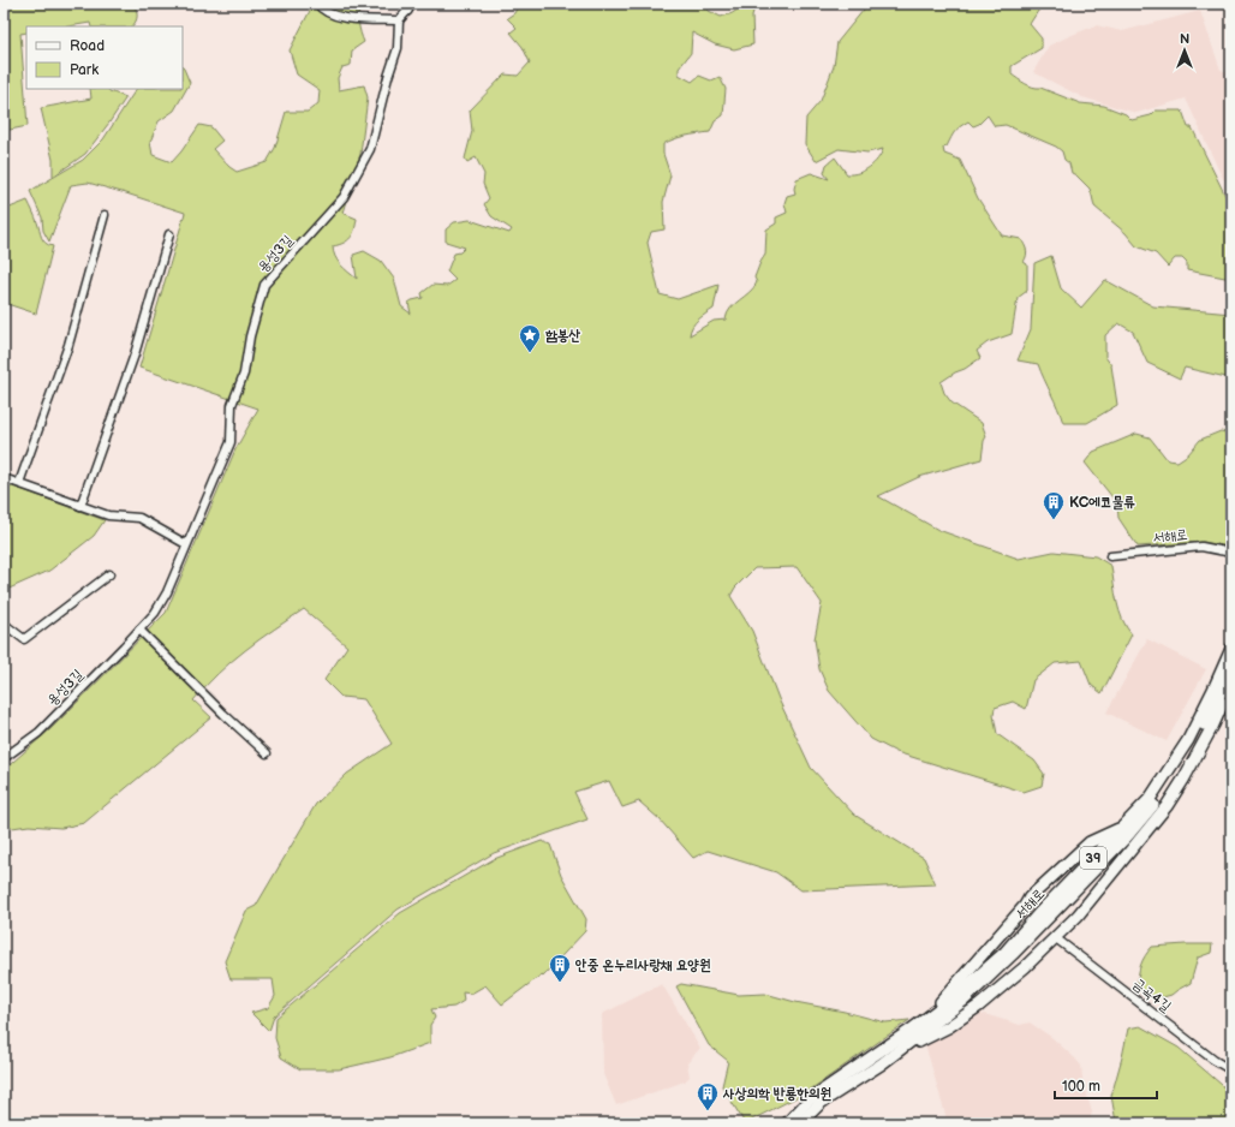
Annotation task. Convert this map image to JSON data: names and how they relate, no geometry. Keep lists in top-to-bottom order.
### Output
{
  "streets": {
    "main road": ["서해로", "39"],
    "street": ["용성3길", "금곡4길"]
  },
  "places": {
    "place": ["함봉산"],
    "building": ["KC에코물류", "안중 온누리사랑채 요양원", "사상의학 반룡한의원"]
  },
  "legend": ["Road", "Park"],
  "scale_bar": "100 m",
  "north": "top"
}
